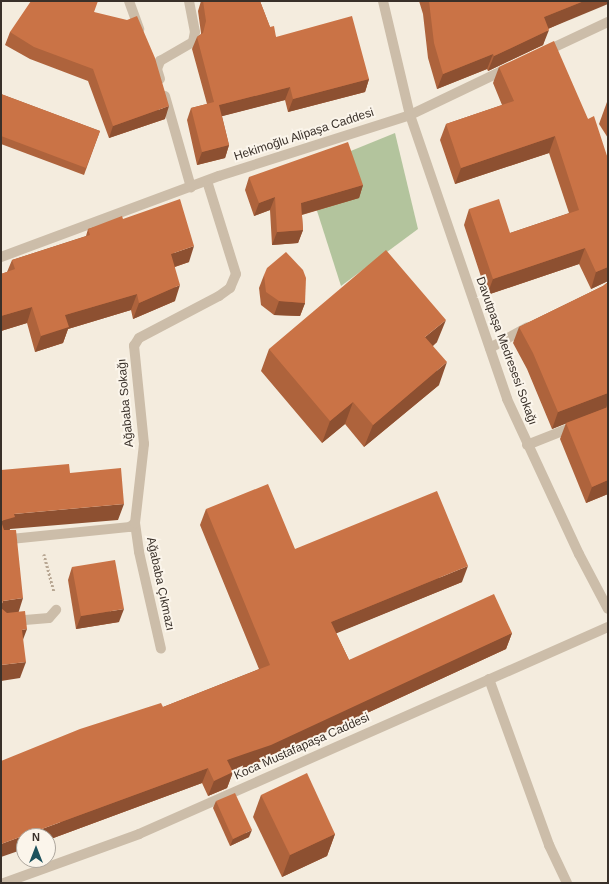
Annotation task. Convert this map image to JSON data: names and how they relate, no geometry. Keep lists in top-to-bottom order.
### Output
{
  "streets": {
    "street": [
      "Hekimoğlu Alipaşa Caddesi",
      "Davutpaşa Medresesi Sokağı",
      "Ağababa Sokağı",
      "Ağababa Çıkmazı",
      "Koca Mustafapaşa Caddesi"
    ]
  },
  "crossings": [
    ["Hekimoğlu Alipaşa Caddesi", "Davutpaşa Medresesi Sokağı"],
    ["Hekimoğlu Alipaşa Caddesi", "Ağababa Sokağı"],
    ["Ağababa Sokağı", "Ağababa Çıkmazı"]
  ],
  "north": "top"
}
